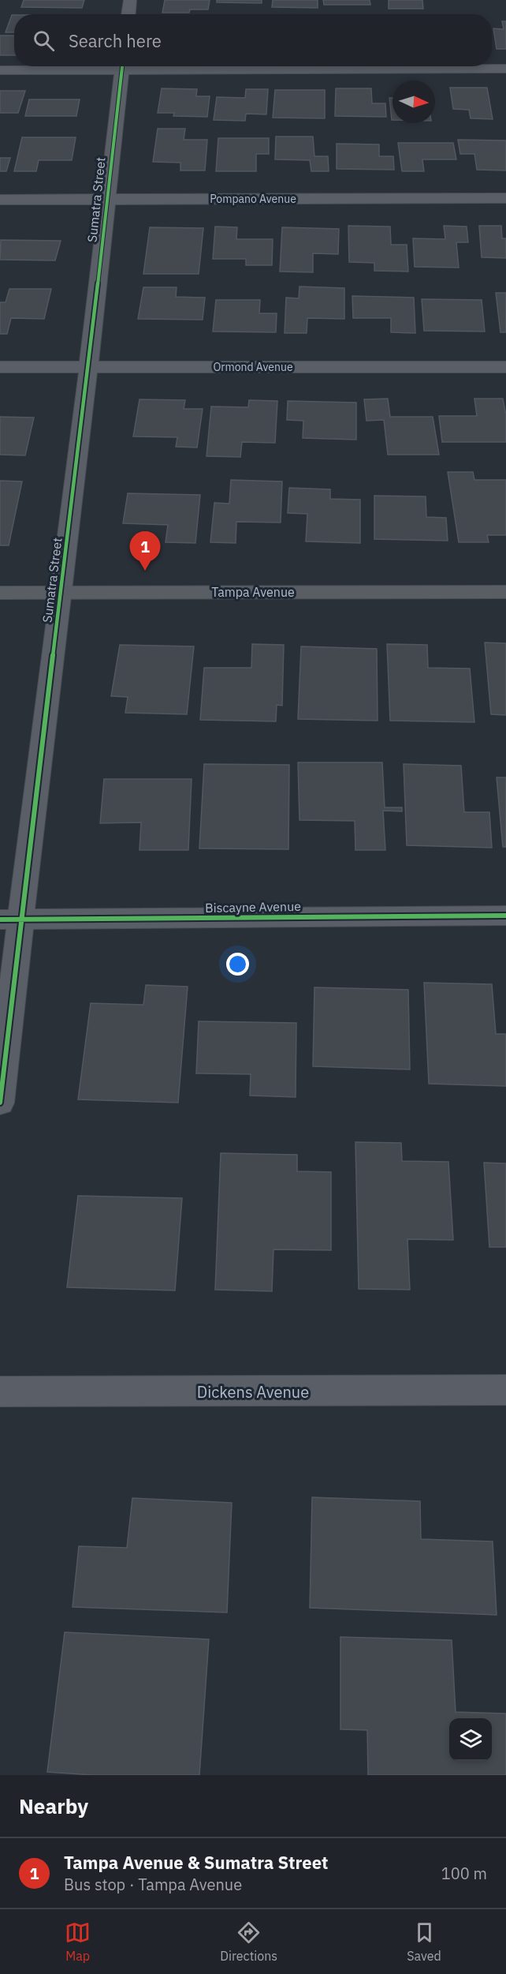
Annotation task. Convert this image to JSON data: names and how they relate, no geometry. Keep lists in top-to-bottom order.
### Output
{
  "streets": {
    "street": [
      "Pompano Avenue",
      "Sumatra Street",
      "Ormond Avenue",
      "Tampa Avenue",
      "Biscayne Avenue",
      "Dickens Avenue"
    ]
  },
  "crossings": [
    ["Pompano Avenue", "Sumatra Street"],
    ["Sumatra Street", "Ormond Avenue"],
    ["Sumatra Street", "Tampa Avenue"],
    ["Sumatra Street", "Biscayne Avenue"]
  ],
  "north": "right",
  "page": {
    "search": "Search here",
    "pins": "1",
    "heading": "Nearby",
    "list": [
      {
        "mark": "1",
        "name": "Tampa Avenue & Sumatra Street",
        "note": "Bus stop · Tampa Avenue",
        "value": "100 m"
      }
    ],
    "nav": ["Map", "Directions", "Saved"]
  }
}
